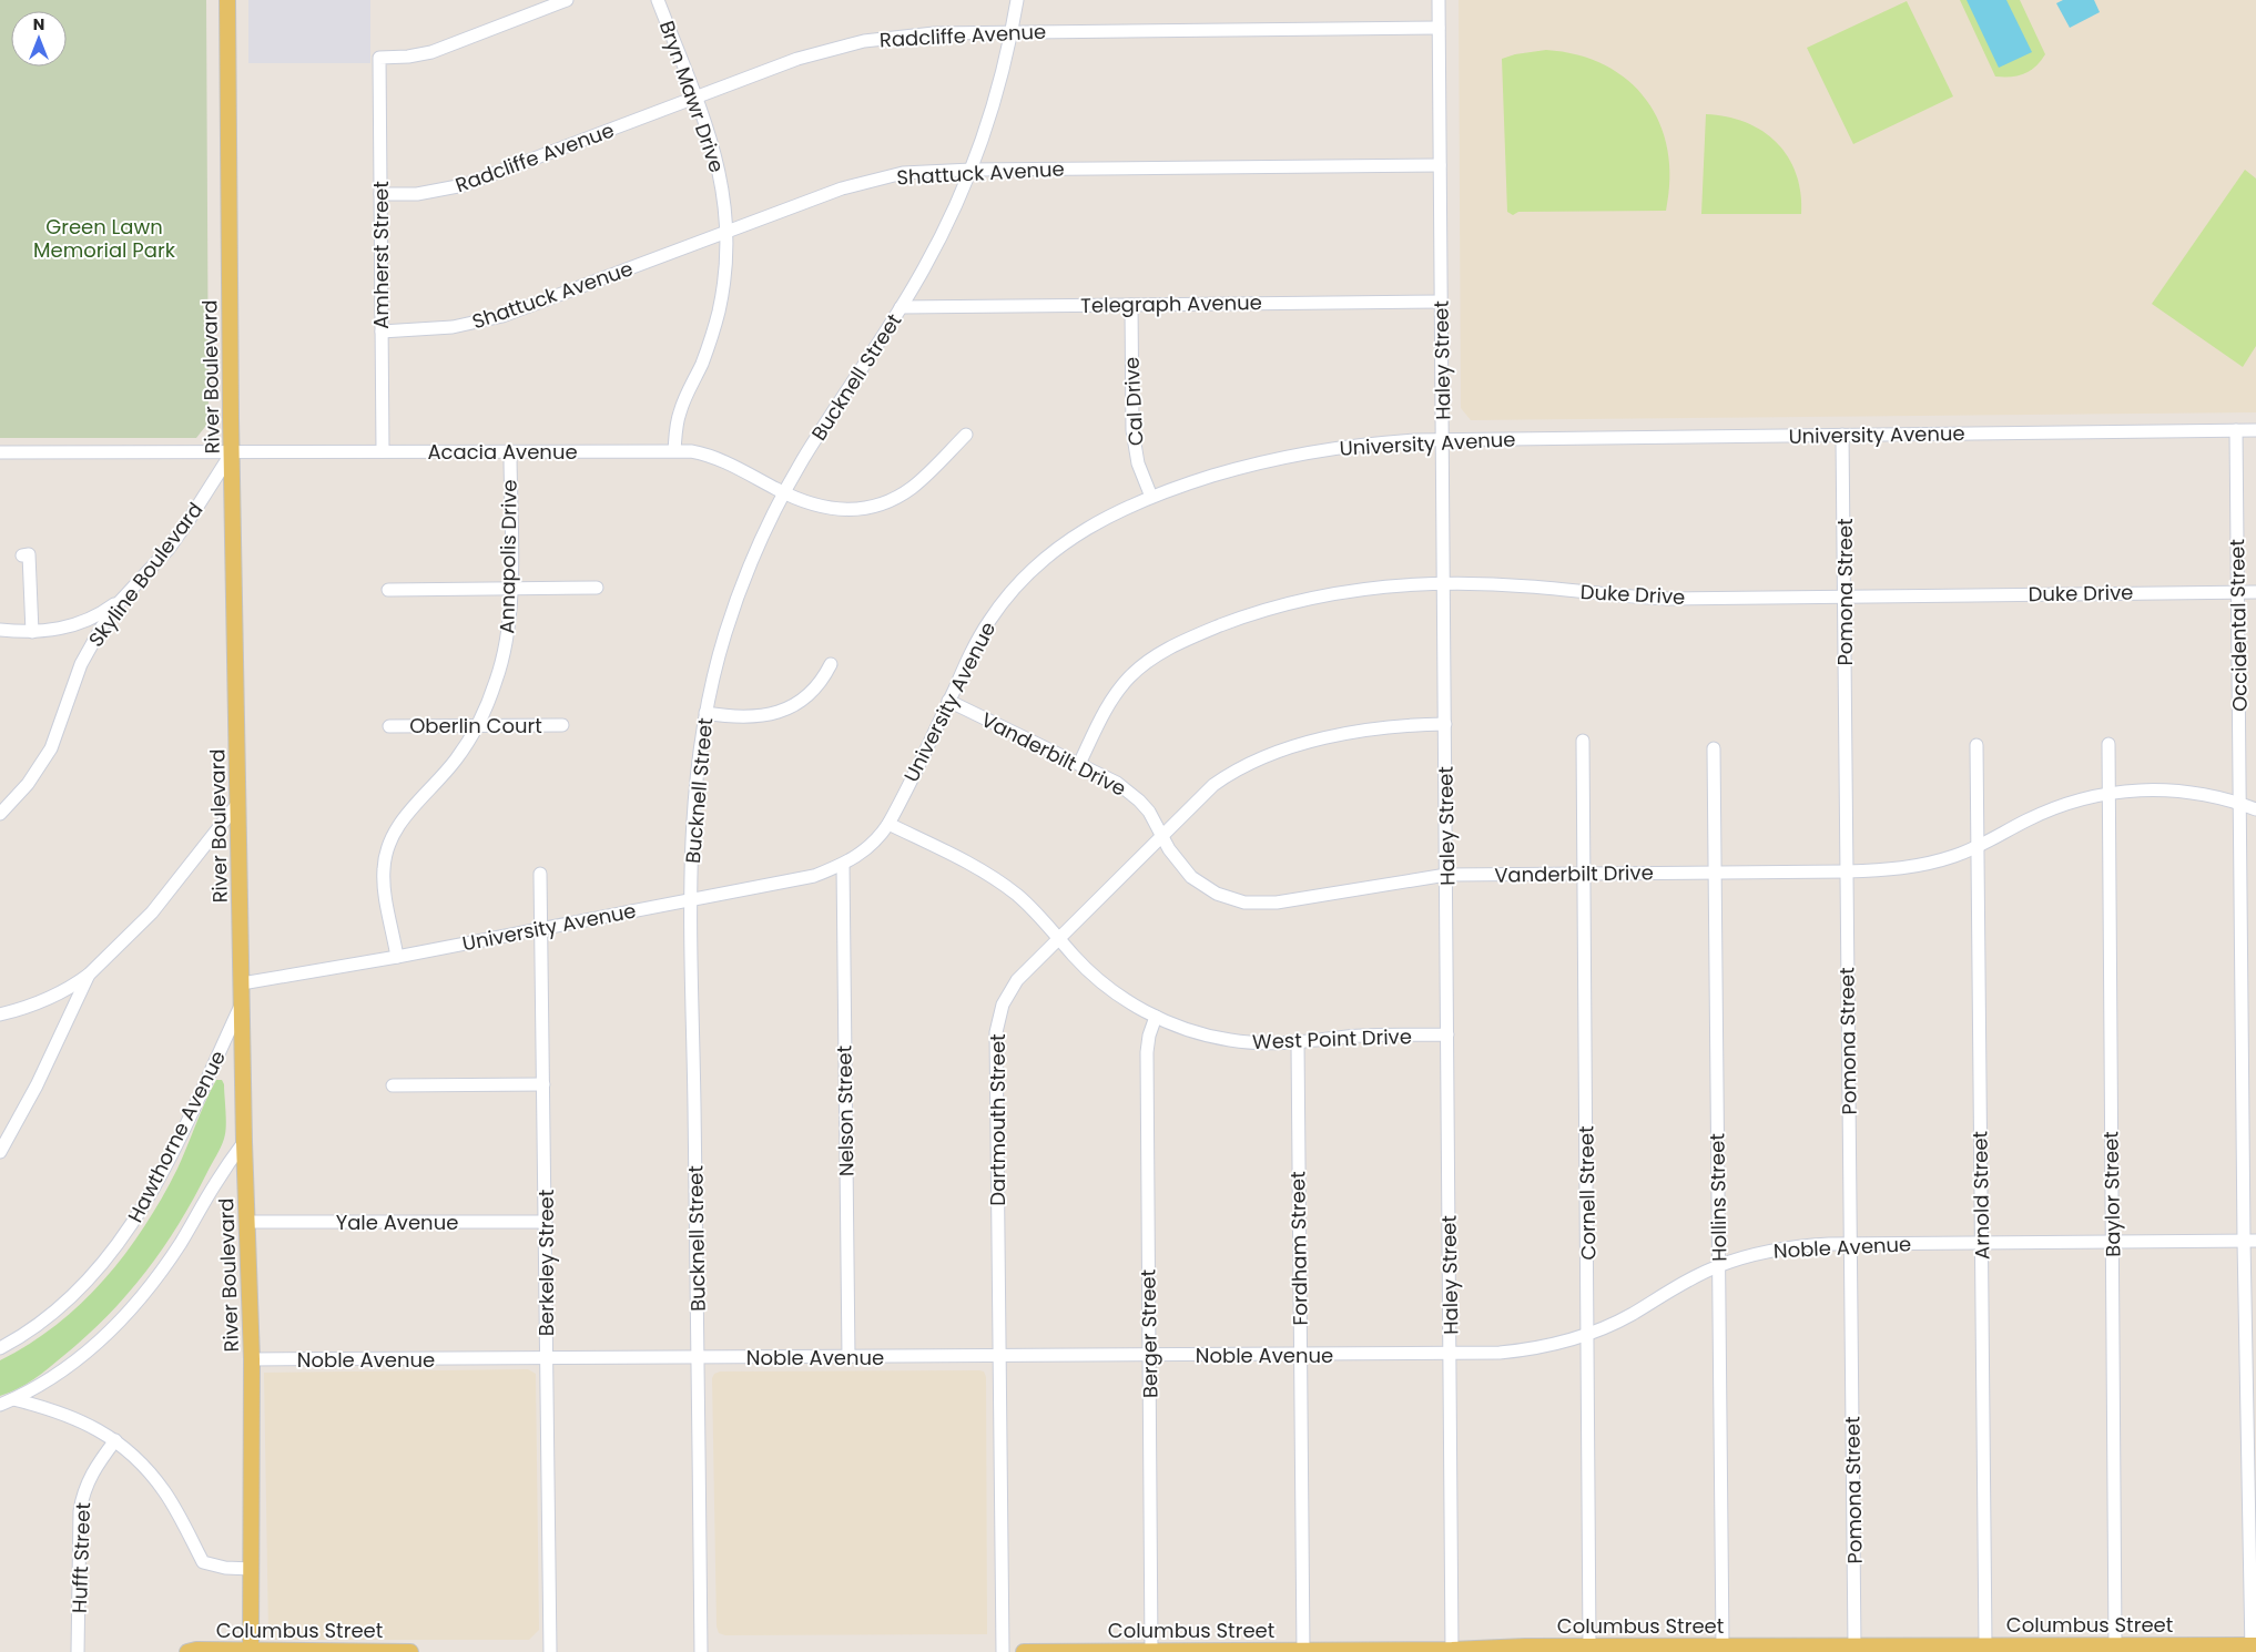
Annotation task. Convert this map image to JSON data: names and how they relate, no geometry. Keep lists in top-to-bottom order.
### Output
{
  "streets": {
    "main road": ["River Boulevard", "Columbus Street"],
    "street": [
      "Radcliffe Avenue",
      "Bryn Mawr Drive",
      "Shattuck Avenue",
      "Amherst Street",
      "Telegraph Avenue",
      "Haley Street",
      "Bucknell Street",
      "Cal Drive",
      "University Avenue",
      "Acacia Avenue",
      "Annapolis Drive",
      "Skyline Boulevard",
      "Pomona Street",
      "Duke Drive",
      "Occidental Street",
      "Oberlin Court",
      "Vanderbilt Drive",
      "West Point Drive",
      "Nelson Street",
      "Dartmouth Street",
      "Hawthorne Avenue",
      "Cornell Street",
      "Baylor Street",
      "Arnold Street",
      "Hollins Street",
      "Yale Avenue",
      "Noble Avenue",
      "Fordham Street",
      "Berkeley Street",
      "Berger Street",
      "Hufft Street"
    ]
  },
  "crossings": [
    ["Radcliffe Avenue", "Bryn Mawr Drive"],
    ["Radcliffe Avenue", "Amherst Street"],
    ["Radcliffe Avenue", "Haley Street"],
    ["Radcliffe Avenue", "Bucknell Street"],
    ["Bryn Mawr Drive", "Shattuck Avenue"],
    ["Bryn Mawr Drive", "Acacia Avenue"],
    ["Shattuck Avenue", "Amherst Street"],
    ["Shattuck Avenue", "Haley Street"],
    ["Shattuck Avenue", "Bucknell Street"],
    ["Amherst Street", "Acacia Avenue"],
    ["Telegraph Avenue", "Haley Street"],
    ["Telegraph Avenue", "Bucknell Street"],
    ["Telegraph Avenue", "Cal Drive"],
    ["Haley Street", "University Avenue"],
    ["Haley Street", "Duke Drive"],
    ["Haley Street", "Vanderbilt Drive"],
    ["Haley Street", "West Point Drive"],
    ["Haley Street", "Dartmouth Street"],
    ["Haley Street", "Noble Avenue"],
    ["Haley Street", "Columbus Street"],
    ["River Boulevard", "University Avenue"],
    ["River Boulevard", "Acacia Avenue"],
    ["River Boulevard", "Skyline Boulevard"],
    ["River Boulevard", "Hawthorne Avenue"],
    ["River Boulevard", "Yale Avenue"],
    ["River Boulevard", "Noble Avenue"],
    ["River Boulevard", "Columbus Street"],
    ["Bucknell Street", "University Avenue"],
    ["Bucknell Street", "Acacia Avenue"],
    ["Bucknell Street", "Noble Avenue"],
    ["Cal Drive", "University Avenue"],
    ["University Avenue", "Annapolis Drive"],
    ["University Avenue", "Pomona Street"],
    ["University Avenue", "Occidental Street"],
    ["University Avenue", "Vanderbilt Drive"],
    ["University Avenue", "West Point Drive"],
    ["University Avenue", "Nelson Street"],
    ["University Avenue", "Berkeley Street"],
    ["Acacia Avenue", "Annapolis Drive"],
    ["Acacia Avenue", "Skyline Boulevard"],
    ["Annapolis Drive", "Oberlin Court"],
    ["Pomona Street", "Duke Drive"],
    ["Pomona Street", "Vanderbilt Drive"],
    ["Pomona Street", "Noble Avenue"],
    ["Pomona Street", "Columbus Street"],
    ["Duke Drive", "Occidental Street"],
    ["Duke Drive", "Vanderbilt Drive"],
    ["Occidental Street", "Vanderbilt Drive"],
    ["Occidental Street", "Noble Avenue"],
    ["Occidental Street", "Columbus Street"],
    ["Vanderbilt Drive", "Dartmouth Street"],
    ["Vanderbilt Drive", "Cornell Street"],
    ["Vanderbilt Drive", "Baylor Street"],
    ["Vanderbilt Drive", "Arnold Street"],
    ["Vanderbilt Drive", "Hollins Street"],
    ["West Point Drive", "Dartmouth Street"],
    ["West Point Drive", "Fordham Street"],
    ["West Point Drive", "Berger Street"],
    ["Nelson Street", "Noble Avenue"],
    ["Dartmouth Street", "Noble Avenue"],
    ["Cornell Street", "Noble Avenue"],
    ["Cornell Street", "Columbus Street"],
    ["Baylor Street", "Noble Avenue"],
    ["Baylor Street", "Columbus Street"],
    ["Arnold Street", "Noble Avenue"],
    ["Arnold Street", "Columbus Street"],
    ["Hollins Street", "Noble Avenue"],
    ["Hollins Street", "Columbus Street"],
    ["Yale Avenue", "Berkeley Street"],
    ["Noble Avenue", "Fordham Street"],
    ["Noble Avenue", "Berkeley Street"],
    ["Noble Avenue", "Berger Street"],
    ["Fordham Street", "Columbus Street"],
    ["Berger Street", "Columbus Street"]
  ],
  "parks": ["Green Lawn Memorial Park"],
  "north": "top"
}
